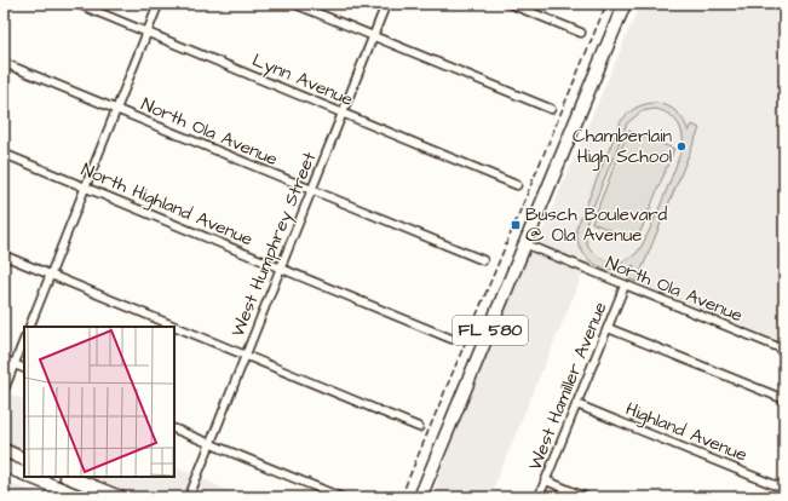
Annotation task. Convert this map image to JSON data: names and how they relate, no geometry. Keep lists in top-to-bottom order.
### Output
{
  "streets": {
    "main road": ["FL 580"],
    "street": [
      "Lynn Avenue",
      "North Ola Avenue",
      "North Highland Avenue",
      "West Humphrey Street",
      "West Hamiller Avenue",
      "Highland Avenue"
    ]
  },
  "crossings": [
    ["Lynn Avenue", "West Humphrey Street"],
    ["North Ola Avenue", "West Humphrey Street"],
    ["North Ola Avenue", "FL 580"],
    ["North Ola Avenue", "West Hamiller Avenue"],
    ["North Highland Avenue", "West Humphrey Street"],
    ["West Hamiller Avenue", "Highland Avenue"]
  ],
  "places": {
    "other": ["Chamberlain High School"],
    "transit": ["Busch Boulevard @ Ola Avenue"]
  }
}
